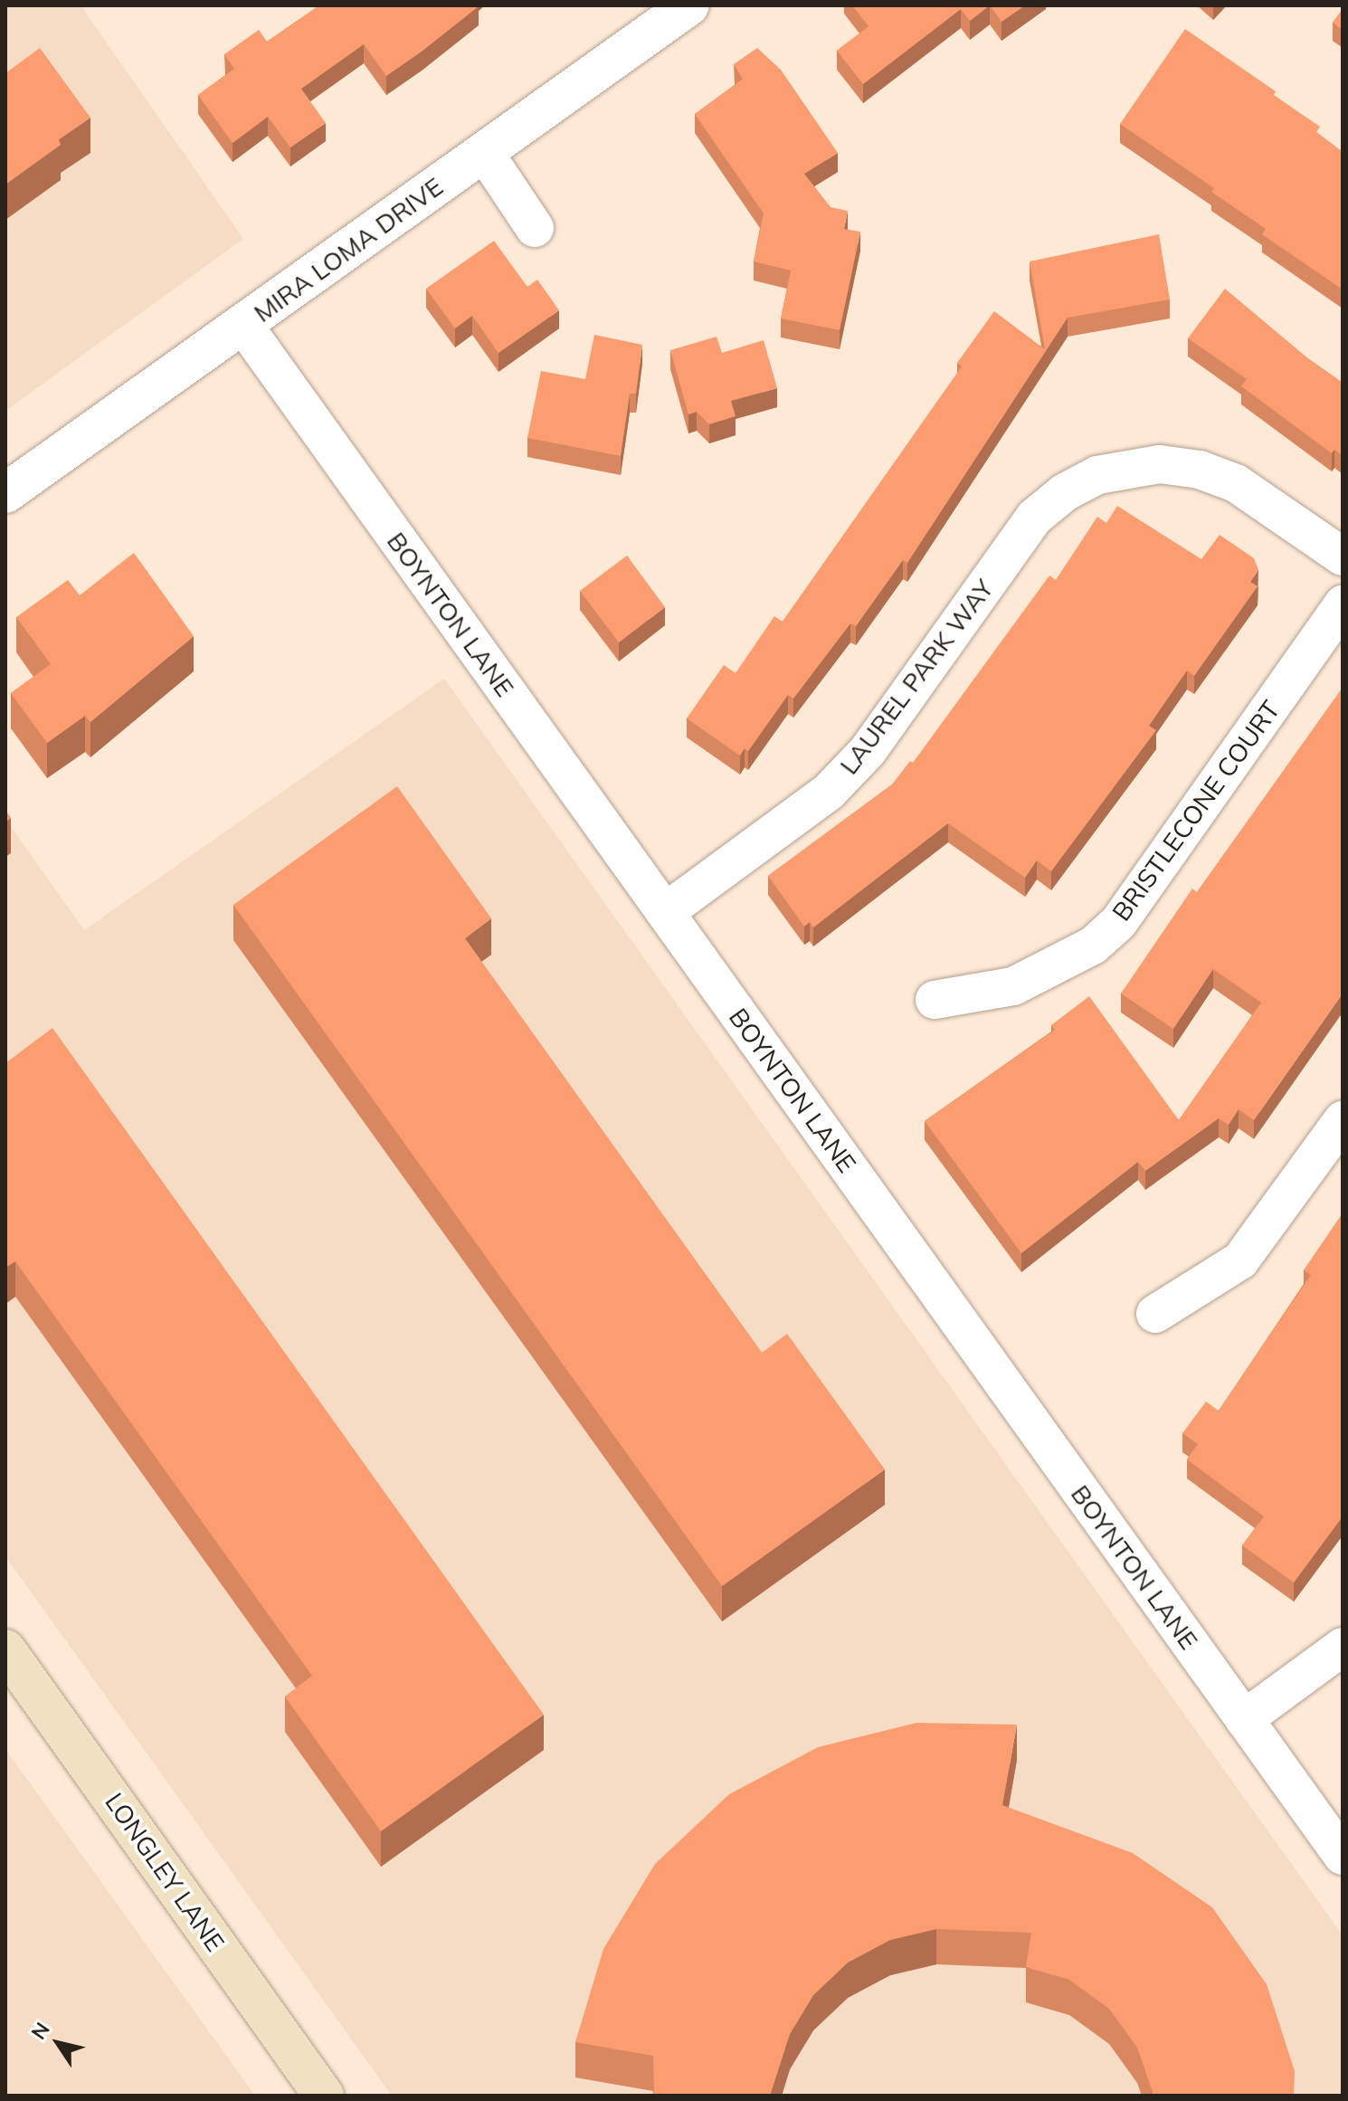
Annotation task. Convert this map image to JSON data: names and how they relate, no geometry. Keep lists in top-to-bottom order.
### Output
{
  "streets": {
    "main road": ["LONGLEY LANE"],
    "street": [
      "MIRA LOMA DRIVE",
      "BOYNTON LANE",
      "LAUREL PARK WAY",
      "BRISTLECONE COURT"
    ]
  },
  "crossings": [
    ["MIRA LOMA DRIVE", "BOYNTON LANE"],
    ["BOYNTON LANE", "LAUREL PARK WAY"]
  ],
  "north": "top left"
}
